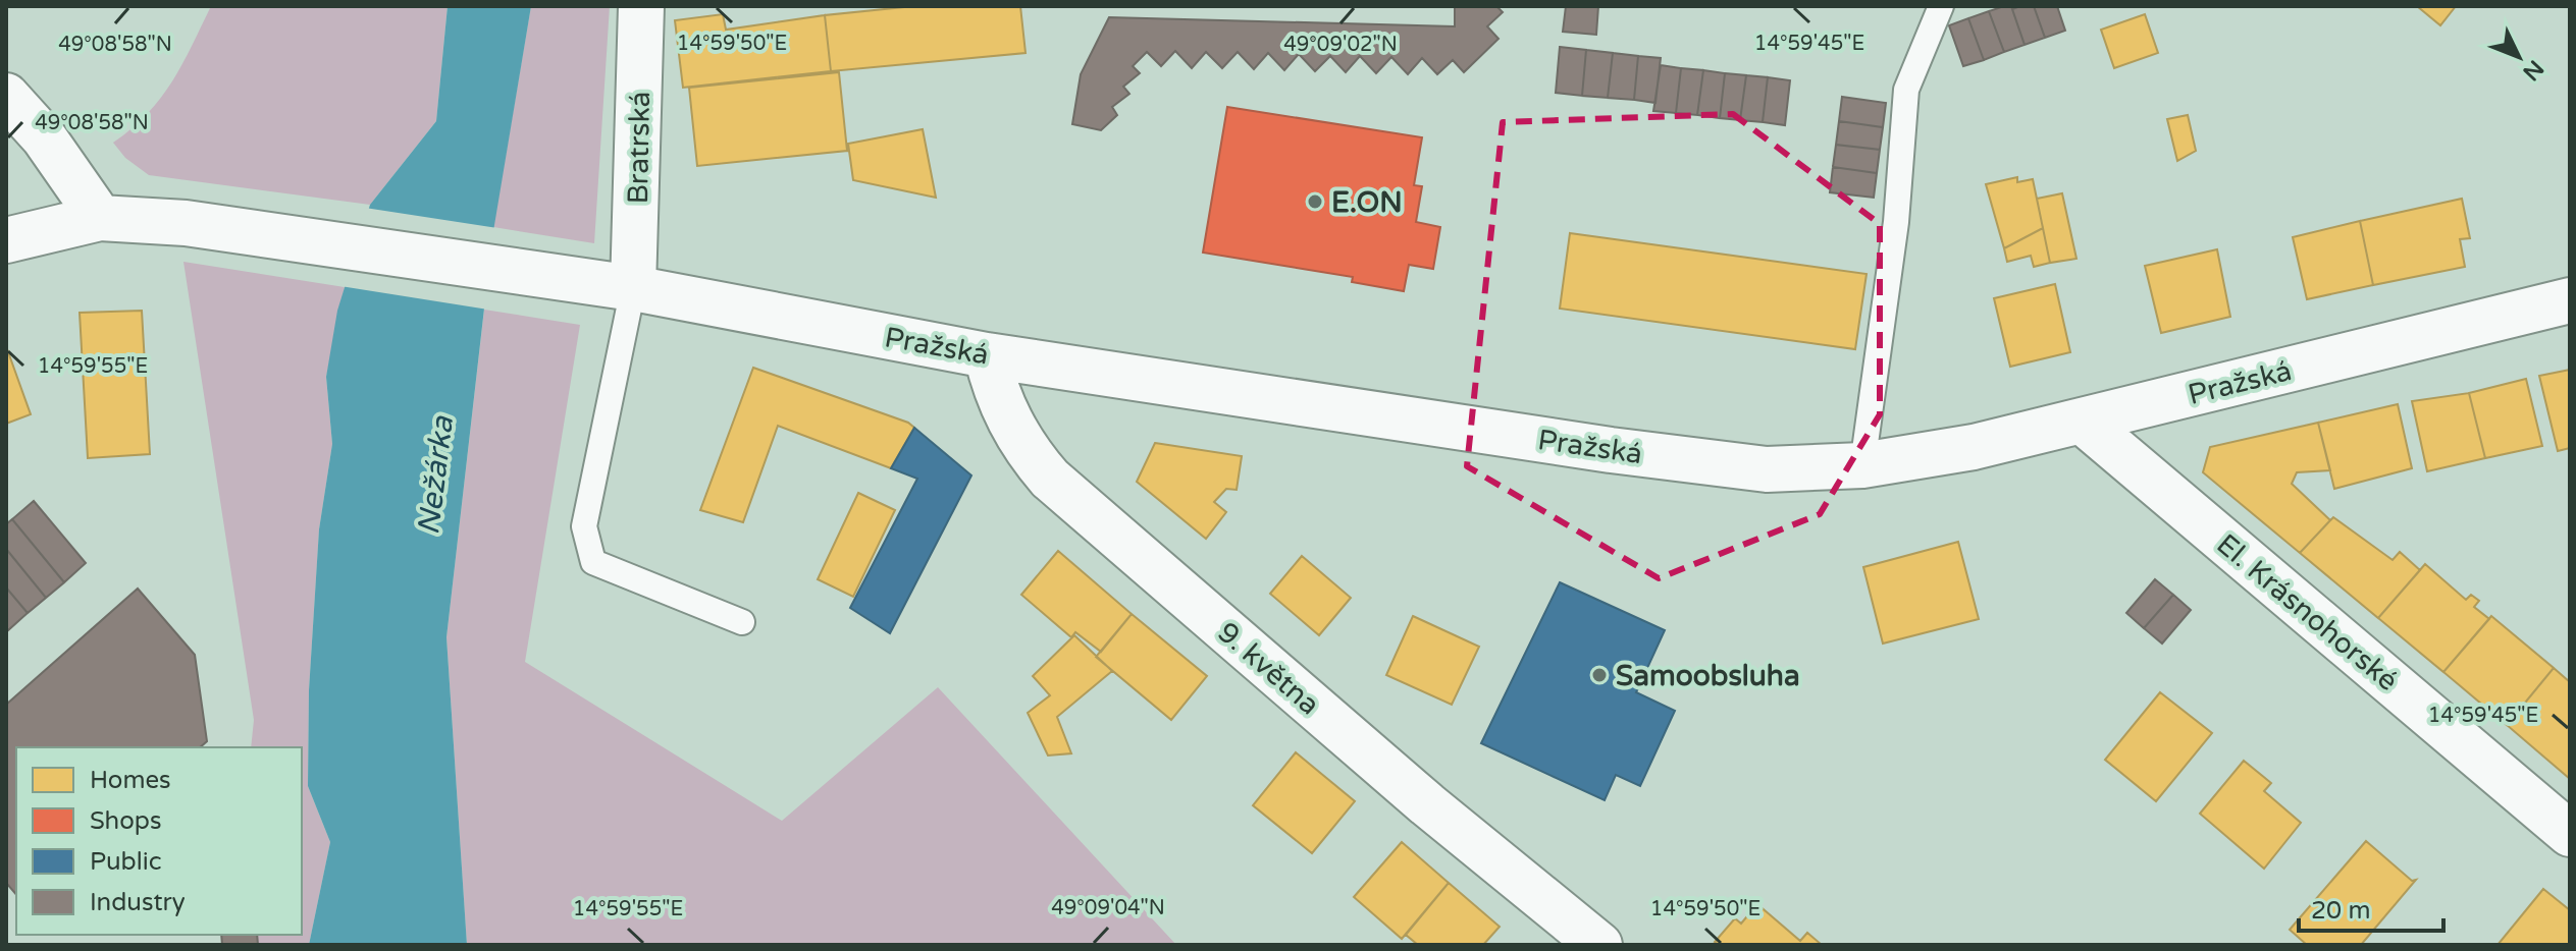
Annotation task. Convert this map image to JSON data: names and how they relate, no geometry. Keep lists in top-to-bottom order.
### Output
{
  "streets": {
    "street": [
      "Bratrská",
      "Pražská",
      "El. Krásnohorské",
      "9. května"
    ]
  },
  "crossings": [
    ["Bratrská", "Pražská"],
    ["Pražská", "El. Krásnohorské"],
    ["Pražská", "9. května"]
  ],
  "water": ["Nežárka"],
  "places": ["E.ON", "Samoobsluha"],
  "legend": [
    "Homes",
    "Shops",
    "Public",
    "Industry"
  ],
  "scale_bar": "20 m",
  "north": "bottom right",
  "coordinates": [
    "14°59'50\"E",
    "14°59'45\"E",
    "49°08'58\"N",
    "49°09'02\"N",
    "14°59'55\"E",
    "49°09'04\"N"
  ]
}
